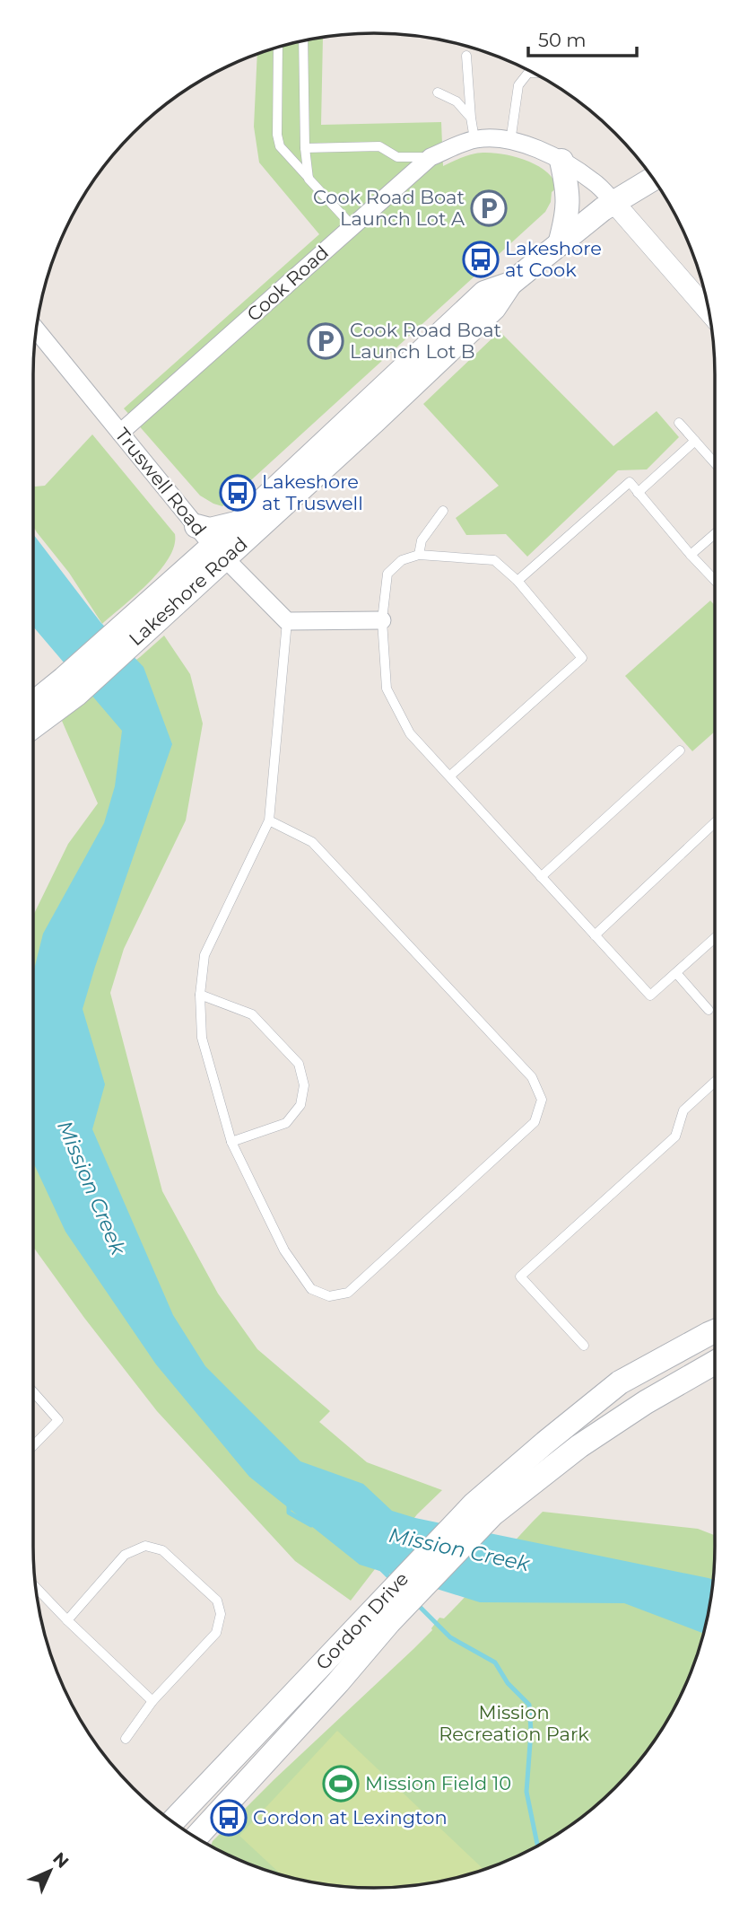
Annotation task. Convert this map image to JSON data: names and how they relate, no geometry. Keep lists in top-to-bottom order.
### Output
{
  "streets": {
    "main road": ["Lakeshore Road", "Gordon Drive"],
    "street": ["Cook Road", "Truswell Road"]
  },
  "crossings": [
    ["Cook Road", "Truswell Road"],
    ["Cook Road", "Lakeshore Road"],
    ["Truswell Road", "Lakeshore Road"]
  ],
  "water": ["Mission Creek"],
  "parks": ["Mission Recreation Park"],
  "places": {
    "parking": ["Cook Road Boat Launch Lot A", "Cook Road Boat Launch Lot B"],
    "bus stop": ["Lakeshore at Cook", "Lakeshore at Truswell", "Gordon at Lexington"],
    "sports": ["Mission Field 10"]
  },
  "scale_bar": "50 m",
  "north": "top right"
}
